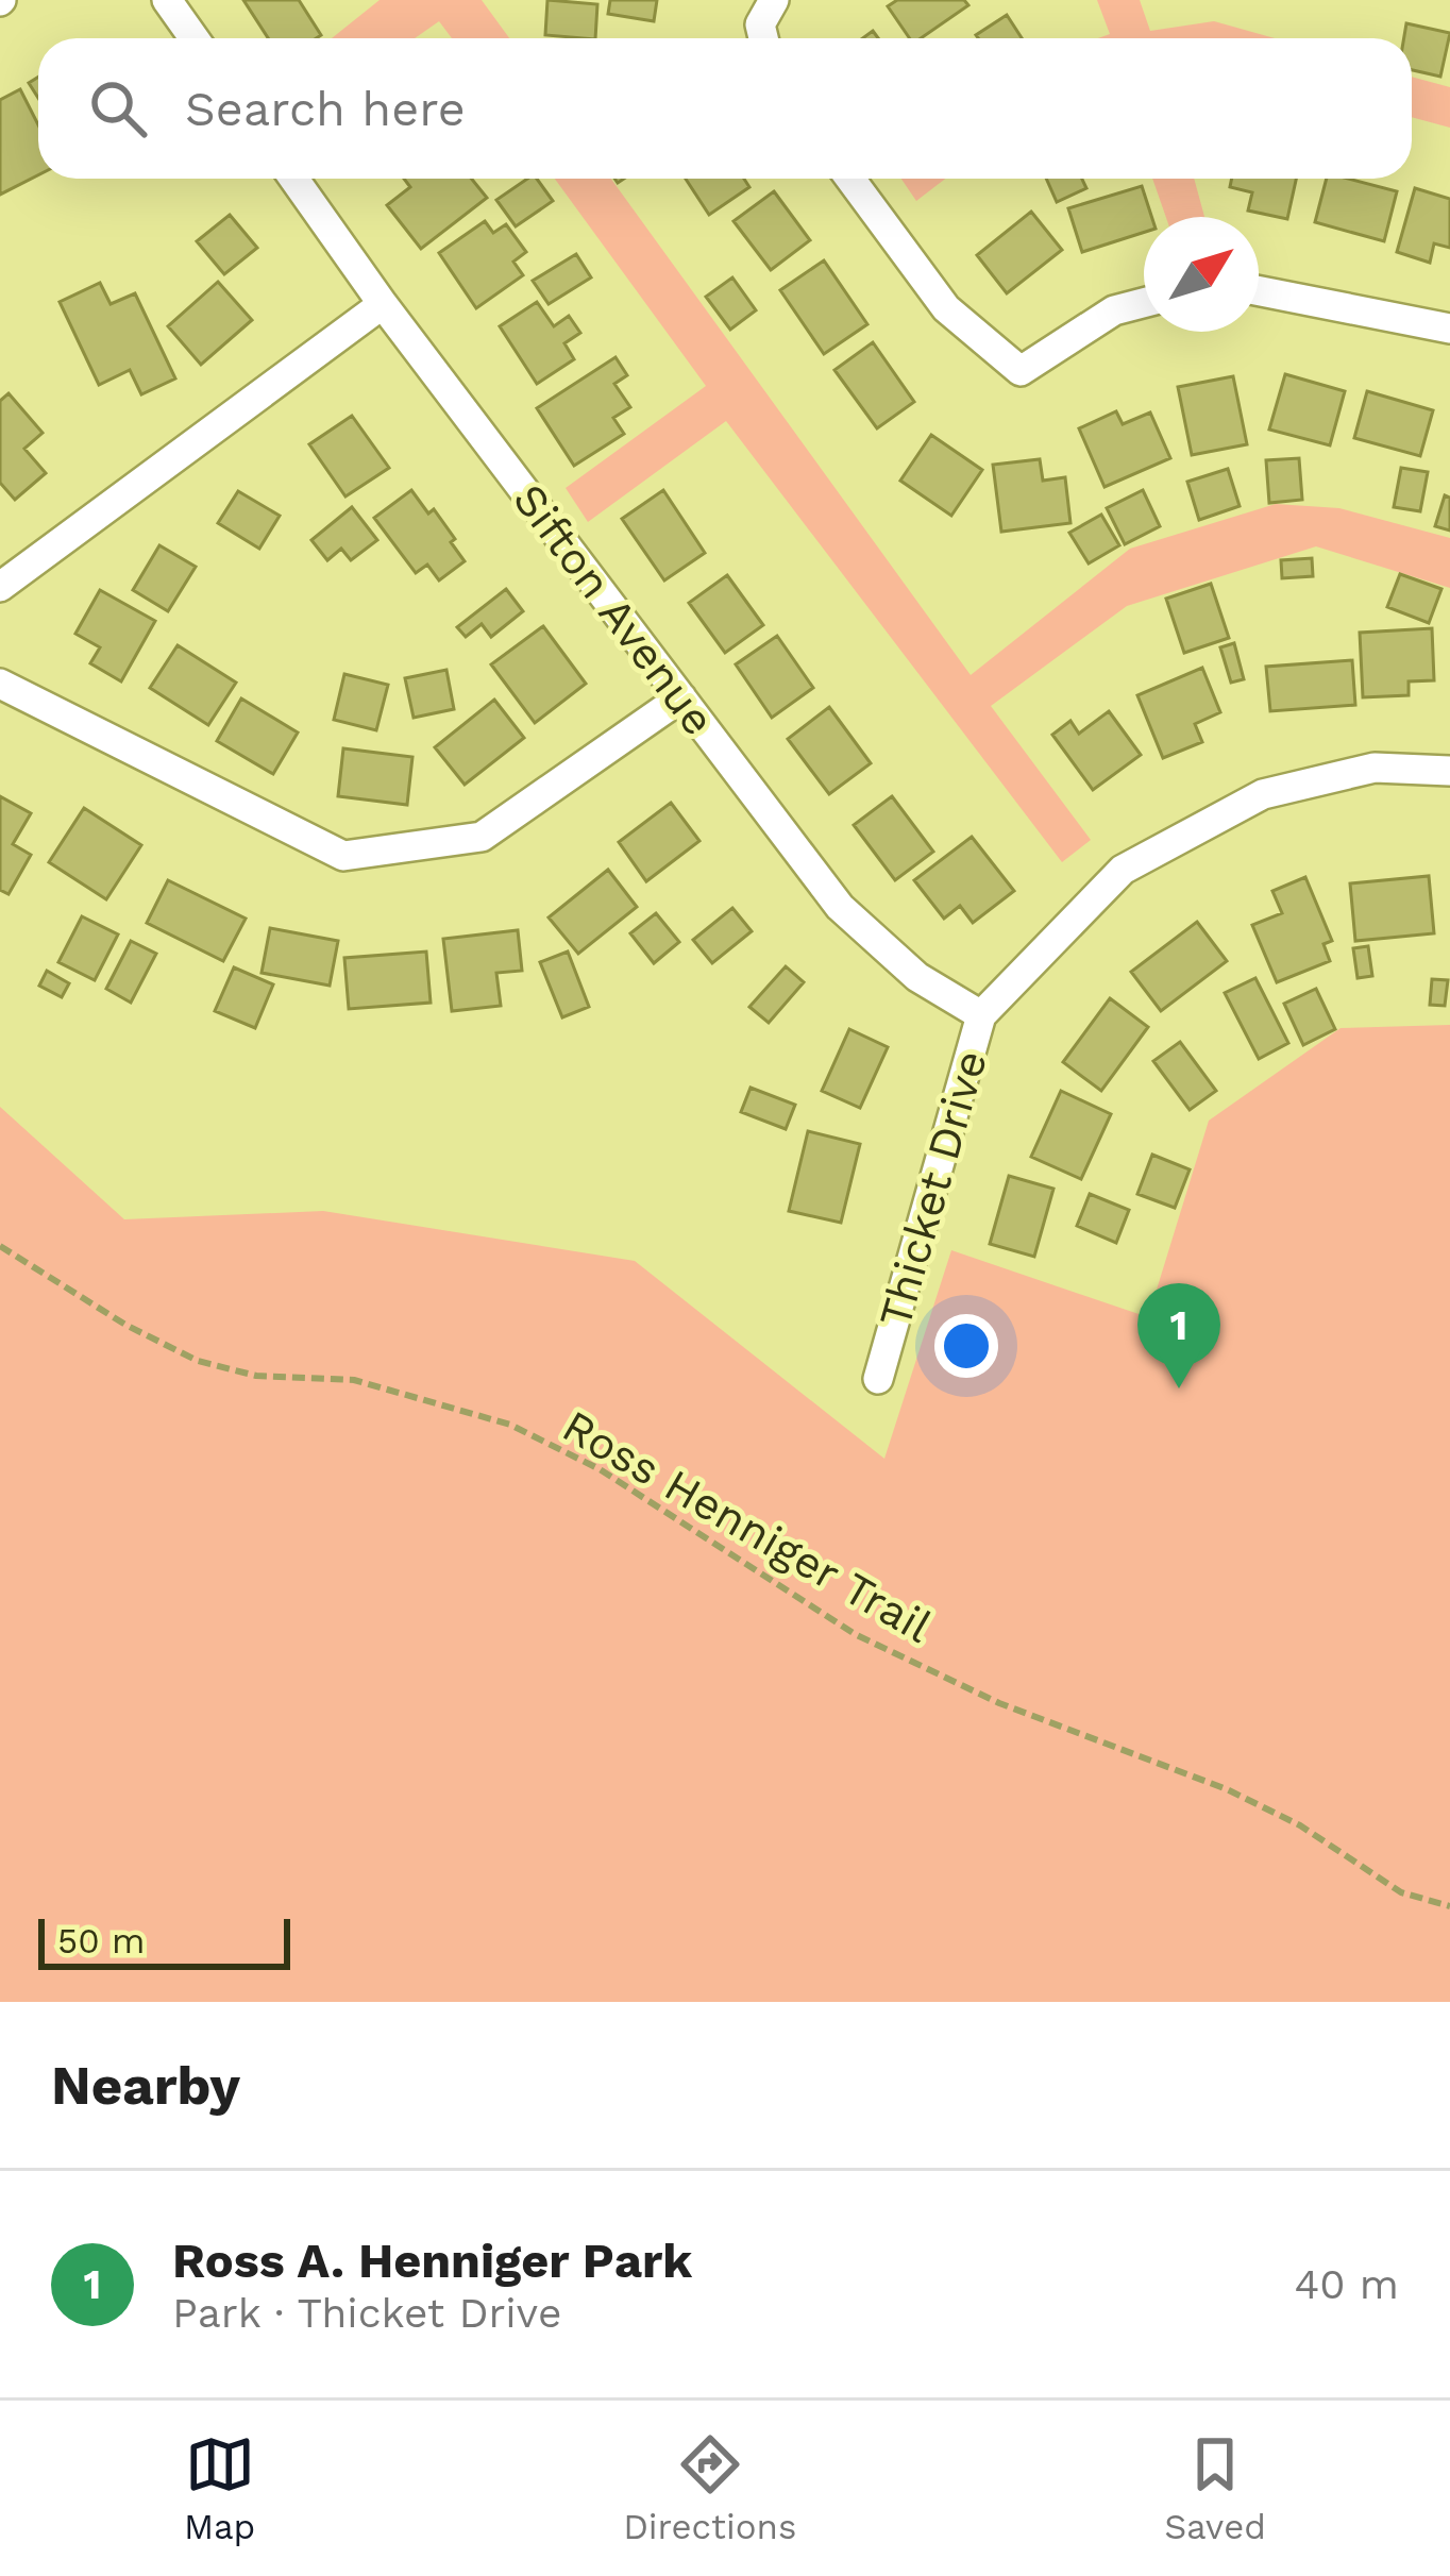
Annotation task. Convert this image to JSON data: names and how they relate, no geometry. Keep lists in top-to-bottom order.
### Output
{
  "streets": {
    "street": ["Sifton Avenue", "Thicket Drive"],
    "path": ["Ross Henniger Trail"]
  },
  "crossings": [
    ["Sifton Avenue", "Thicket Drive"]
  ],
  "scale_bar": "50 m",
  "north": "top right",
  "page": {
    "search": "Search here",
    "pins": "1",
    "scale": "50 m",
    "heading": "Nearby",
    "list": [
      {
        "mark": "1",
        "name": "Ross A. Henniger Park",
        "note": "Park · Thicket Drive",
        "value": "40 m"
      }
    ],
    "nav": ["Map", "Directions", "Saved"]
  }
}
